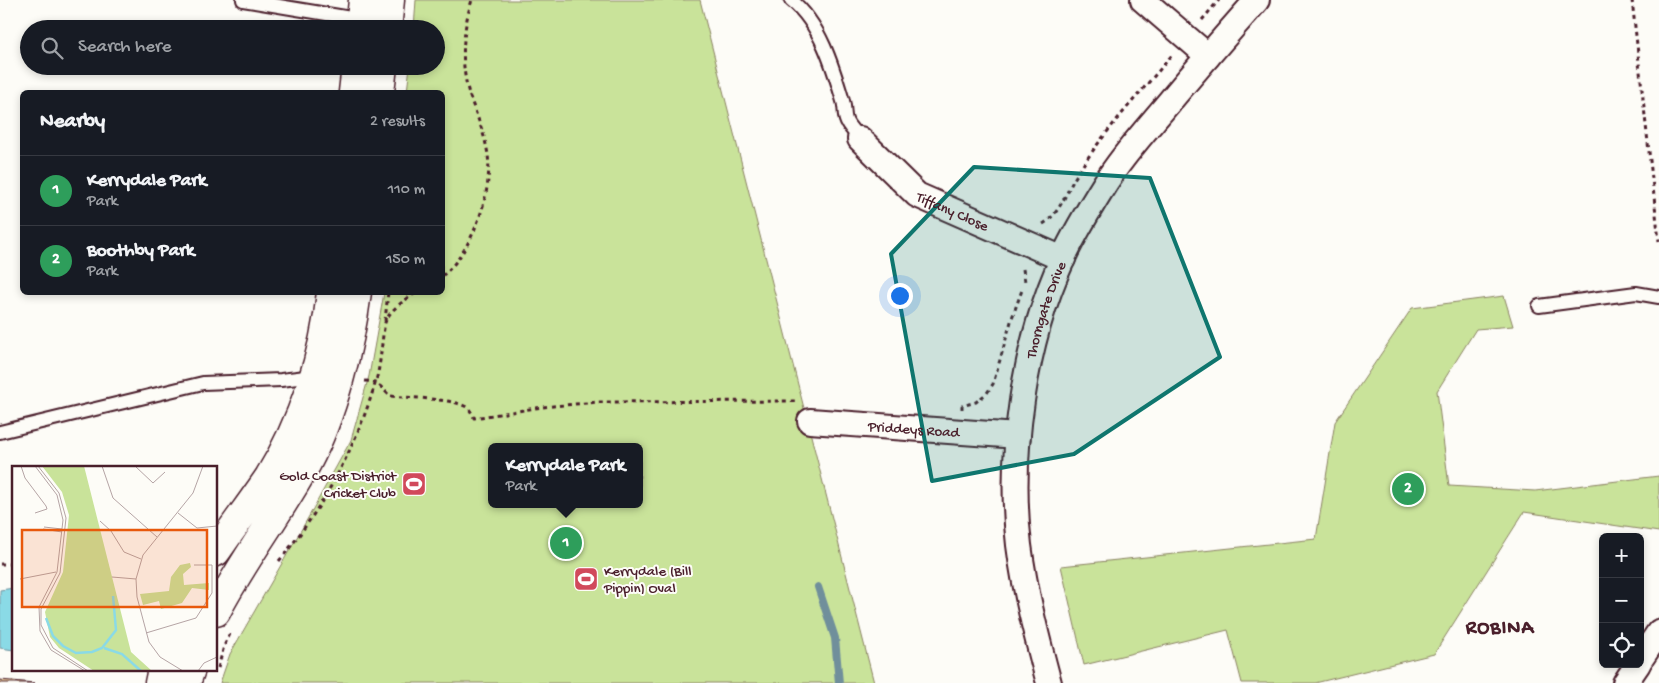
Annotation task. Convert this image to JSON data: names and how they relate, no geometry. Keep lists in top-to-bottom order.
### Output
{
  "streets": {
    "street": ["Tiffany Close", "Thorngate Drive", "Priddeys Road"]
  },
  "crossings": [
    ["Tiffany Close", "Thorngate Drive"],
    ["Thorngate Drive", "Priddeys Road"]
  ],
  "districts": ["ROBINA"],
  "places": {
    "sports": ["Gold Coast District Cricket Club", "Kerrydale (Bill Pippin) Oval"]
  },
  "page": {
    "search": "Search here",
    "heading": ["Nearby", "2 results"],
    "list": [
      {
        "mark": "1",
        "name": "Kerrydale Park",
        "note": "Park",
        "value": "110 m"
      },
      {
        "mark": "2",
        "name": "Boothby Park",
        "note": "Park",
        "value": "150 m"
      }
    ],
    "popup": ["Kerrydale Park", "Park"],
    "pins": ["2", "1"],
    "map_buttons": ["+", "−"]
  }
}
